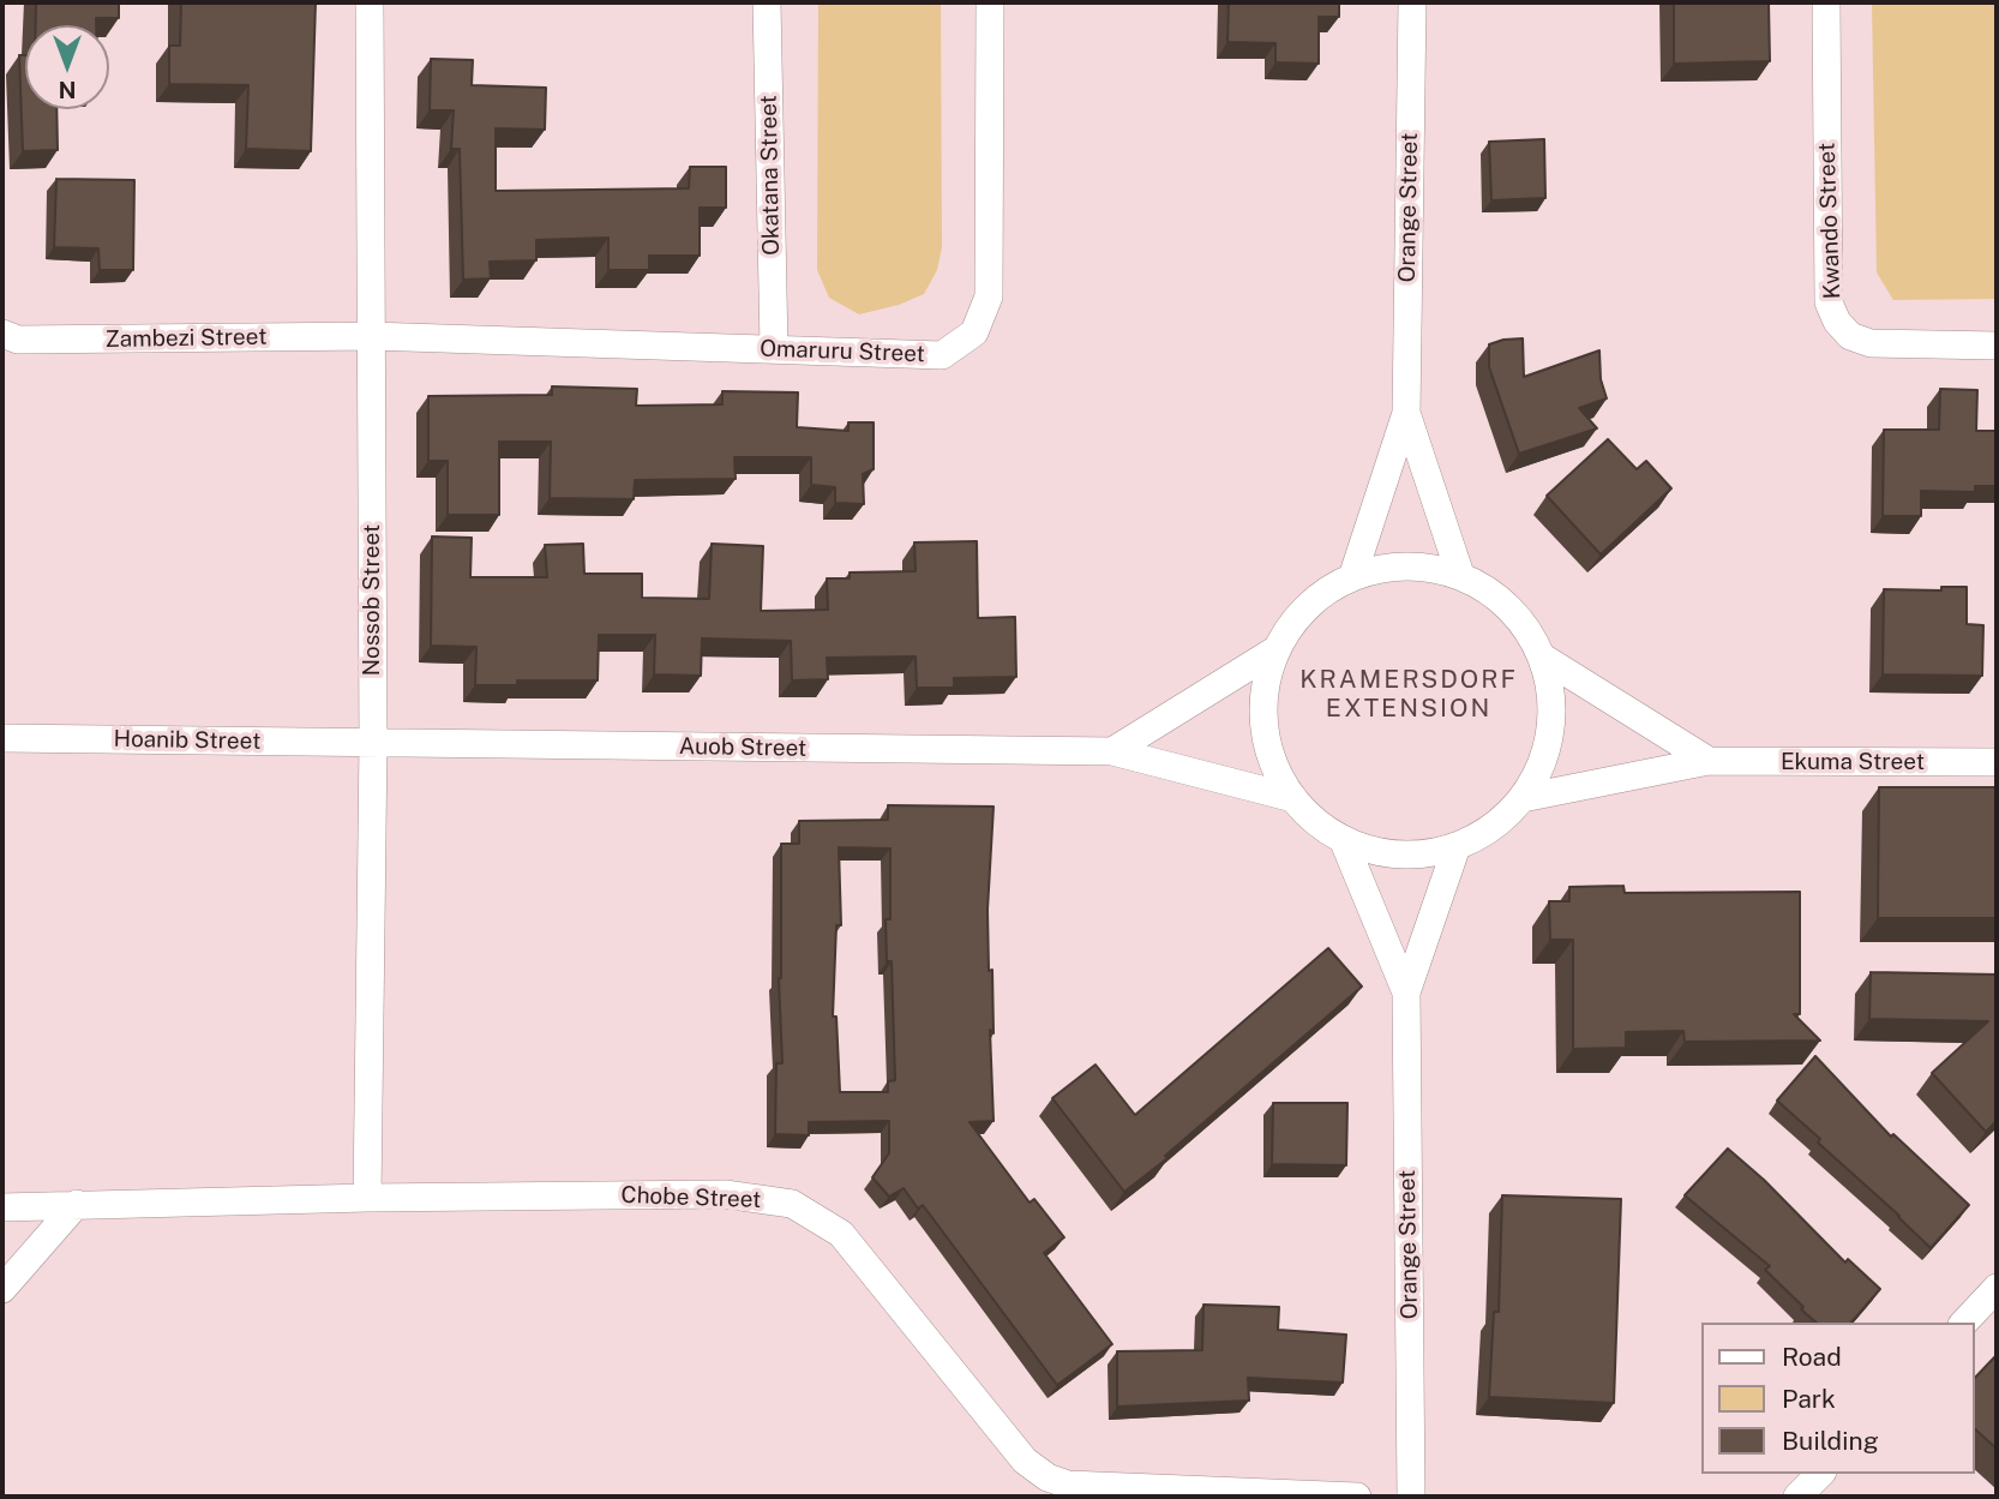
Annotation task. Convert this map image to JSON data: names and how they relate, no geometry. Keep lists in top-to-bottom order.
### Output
{
  "streets": {
    "street": [
      "Okatana Street",
      "Orange Street",
      "Kwando Street",
      "Zambezi Street",
      "Omaruru Street",
      "Nossob Street",
      "Hoanib Street",
      "Auob Street",
      "Ekuma Street",
      "Chobe Street"
    ]
  },
  "crossings": [
    ["Okatana Street", "Omaruru Street"],
    ["Orange Street", "Auob Street"],
    ["Orange Street", "Ekuma Street"],
    ["Zambezi Street", "Omaruru Street"],
    ["Zambezi Street", "Nossob Street"],
    ["Omaruru Street", "Nossob Street"],
    ["Nossob Street", "Hoanib Street"],
    ["Nossob Street", "Auob Street"],
    ["Nossob Street", "Chobe Street"],
    ["Hoanib Street", "Auob Street"],
    ["Auob Street", "Ekuma Street"]
  ],
  "districts": ["KRAMERSDORF EXTENSION"],
  "legend": ["Road", "Park", "Building"],
  "north": "bottom"
}
